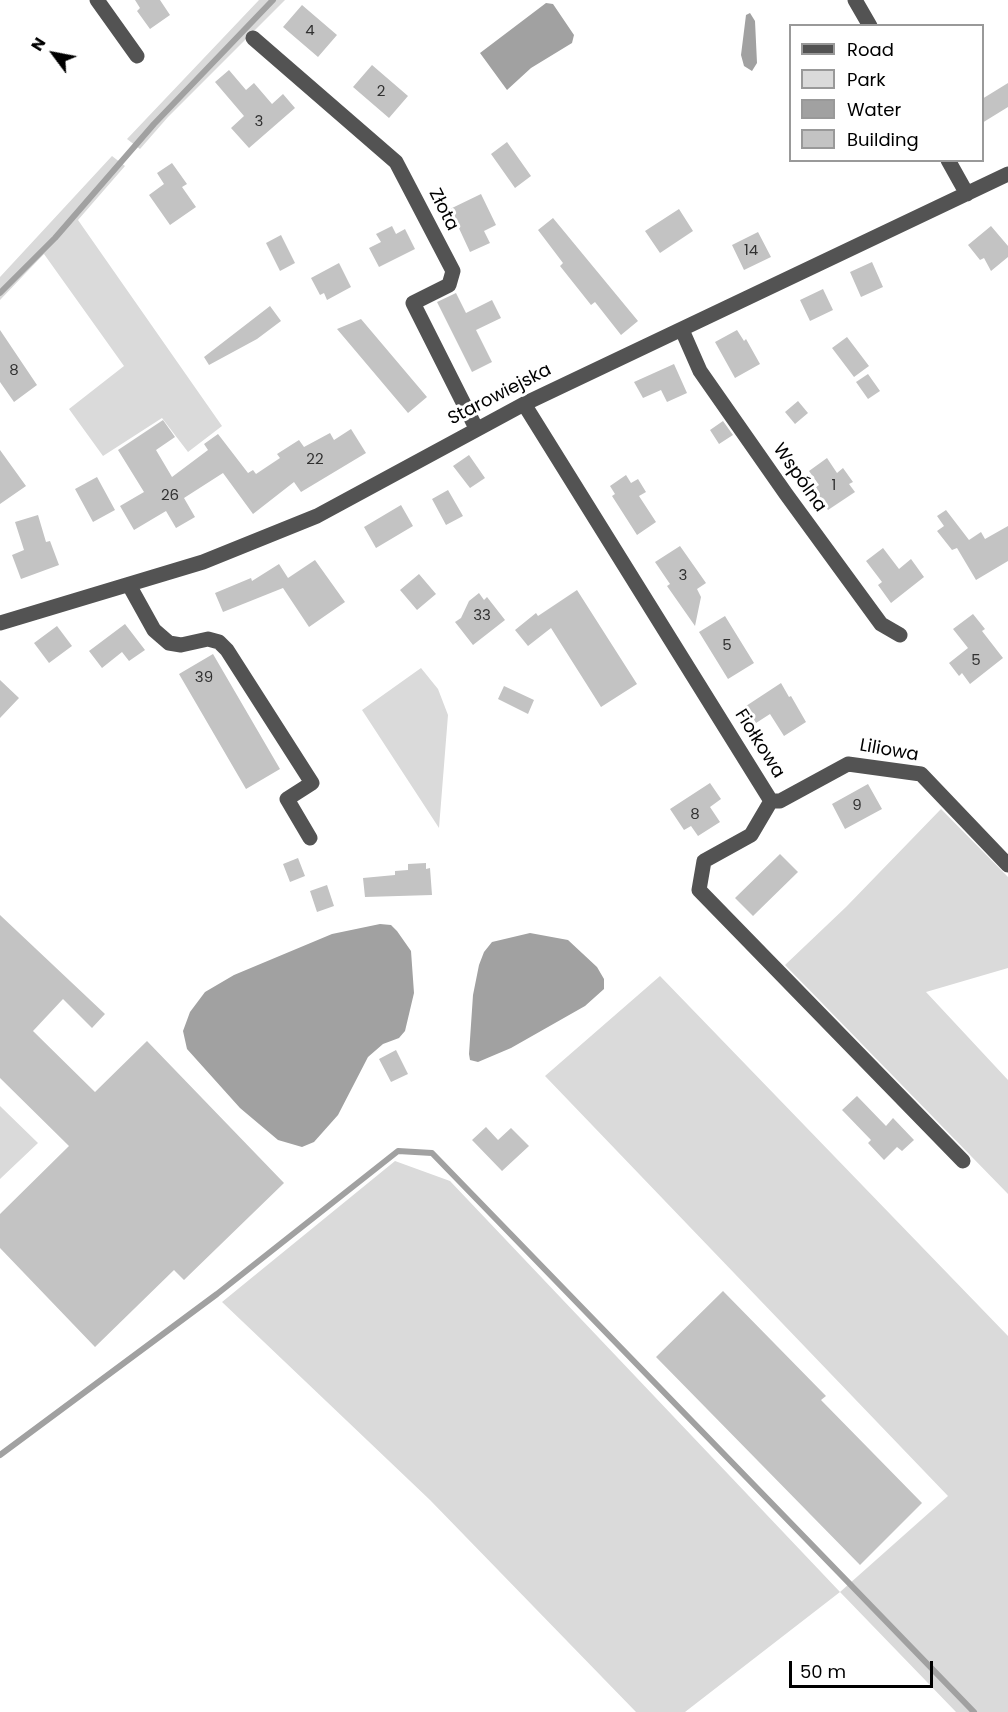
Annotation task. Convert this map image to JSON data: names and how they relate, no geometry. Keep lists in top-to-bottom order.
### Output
{
  "streets": {
    "street": [
      "Złota",
      "Starowiejska",
      "Wspólna",
      "Fiołkowa",
      "Liliowa"
    ]
  },
  "crossings": [
    ["Złota", "Starowiejska"],
    ["Starowiejska", "Wspólna"],
    ["Starowiejska", "Fiołkowa"],
    ["Fiołkowa", "Liliowa"]
  ],
  "house_numbers": [
    "4",
    "2",
    "3",
    "14",
    "8",
    "22",
    "1",
    "26",
    "3",
    "33",
    "5",
    "5",
    "39",
    "9",
    "8"
  ],
  "legend": [
    "Road",
    "Park",
    "Water",
    "Building"
  ],
  "scale_bar": "50 m",
  "north": "top left"
}
